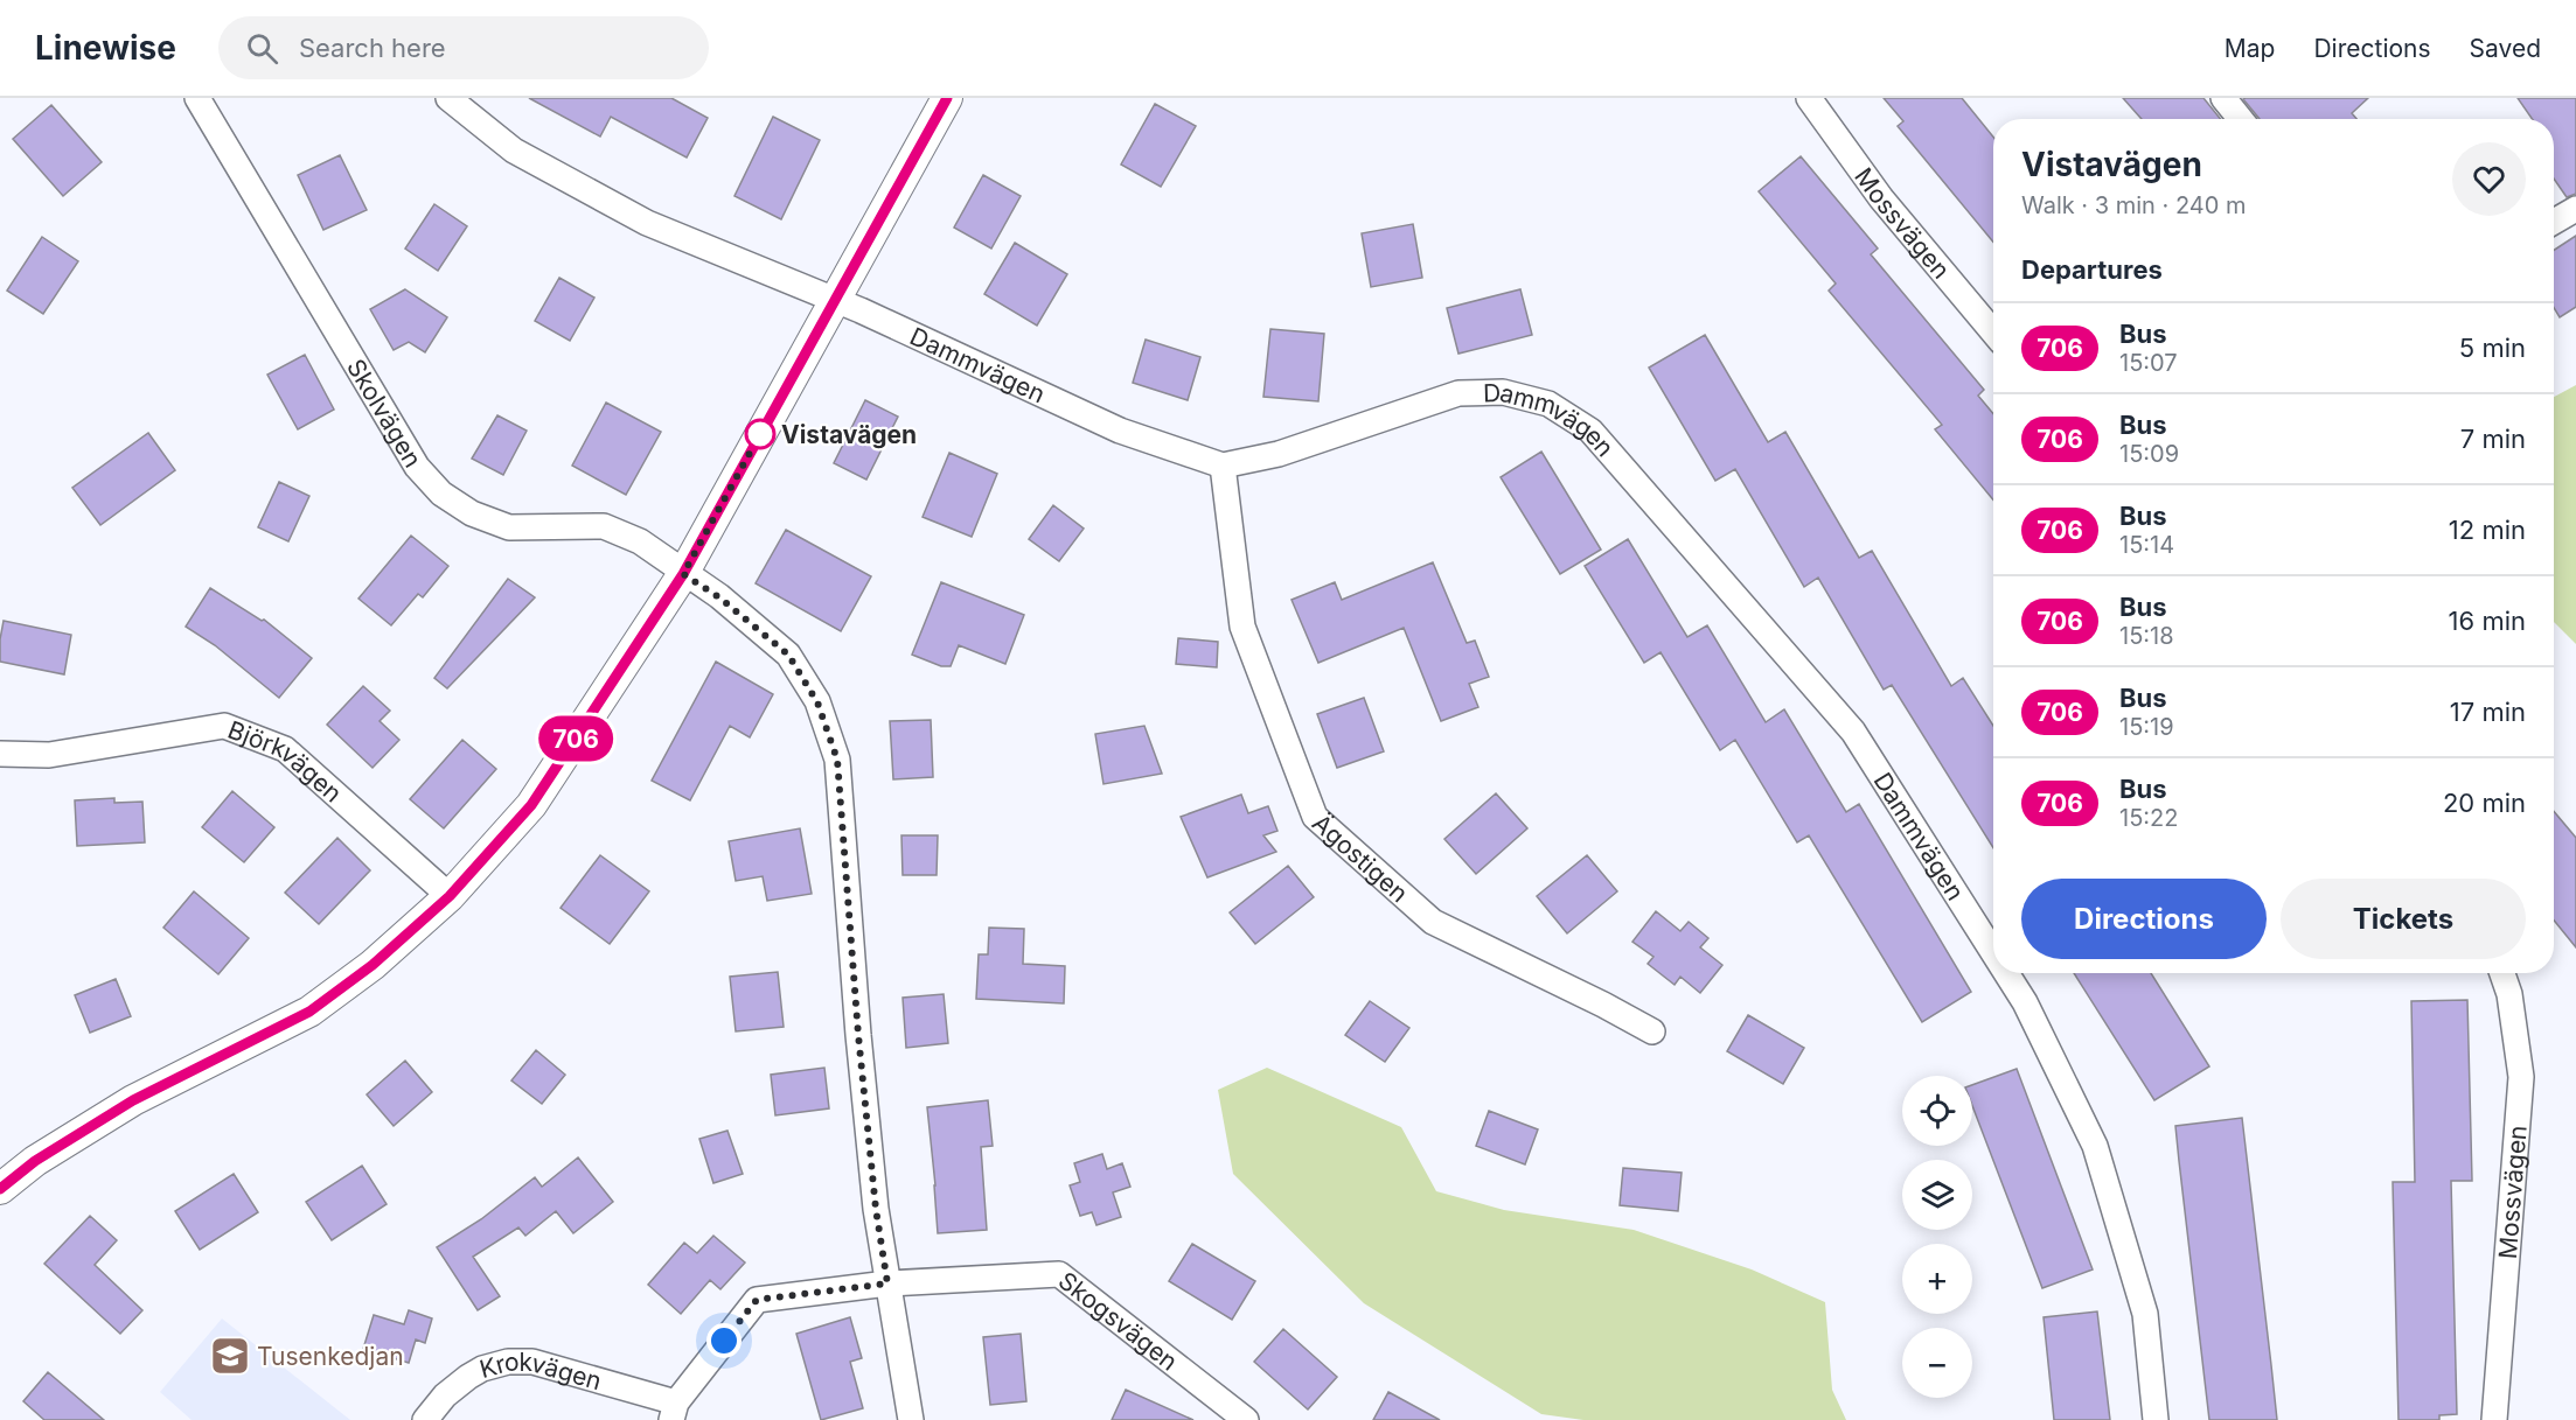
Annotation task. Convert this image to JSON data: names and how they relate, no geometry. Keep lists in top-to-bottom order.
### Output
{
  "streets": {
    "street": [
      "Mossvägen",
      "Dammvägen",
      "Skolvägen",
      "Björkvägen",
      "Ägostigen",
      "Skogsvägen",
      "Krokvägen"
    ]
  },
  "crossings": [
    ["Dammvägen", "Ägostigen"],
    ["Skogsvägen", "Krokvägen"]
  ],
  "places": {
    "other": ["Vistavägen"],
    "school or university": ["Tusenkedjan"]
  },
  "lines": ["bus line 706"],
  "page": {
    "header": "Linewise",
    "search": "Search here",
    "nav": ["Map", "Directions", "Saved"],
    "on_map": "706",
    "heading": [
      ["Vistavägen", "Walk · 3 min · 240 m"],
      "Departures"
    ],
    "list": [
      {
        "mark": "706",
        "name": "Bus",
        "note": "15:07",
        "value": "5 min"
      },
      {
        "mark": "706",
        "name": "Bus",
        "note": "15:09",
        "value": "7 min"
      },
      {
        "mark": "706",
        "name": "Bus",
        "note": "15:14",
        "value": "12 min"
      },
      {
        "mark": "706",
        "name": "Bus",
        "note": "15:18",
        "value": "16 min"
      },
      {
        "mark": "706",
        "name": "Bus",
        "note": "15:19",
        "value": "17 min"
      },
      {
        "mark": "706",
        "name": "Bus",
        "note": "15:22",
        "value": "20 min"
      }
    ],
    "buttons": ["Directions", "Tickets"],
    "map_buttons": ["+", "−"]
  }
}
